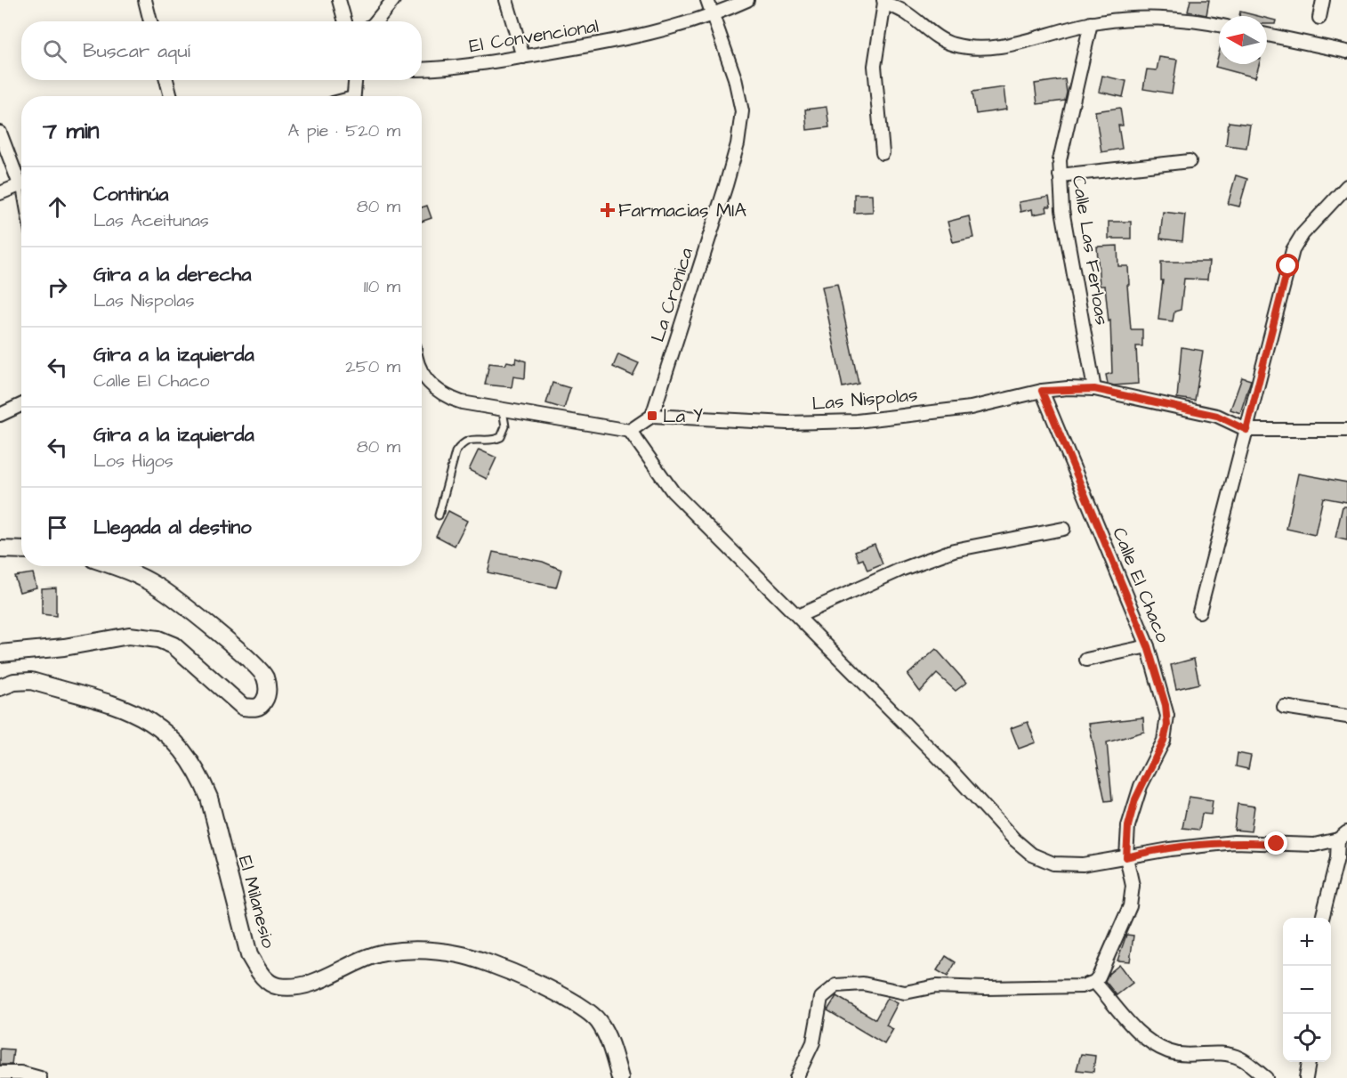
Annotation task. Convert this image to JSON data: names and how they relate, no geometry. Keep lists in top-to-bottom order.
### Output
{
  "streets": {
    "street": [
      "El Convencional",
      "Calle Las Ferloas",
      "La Cronica",
      "Las Nispolas",
      "Calle El Chaco",
      "El Milanesio"
    ]
  },
  "crossings": [
    ["El Convencional", "La Cronica"],
    ["Calle Las Ferloas", "Las Nispolas"],
    ["La Cronica", "Las Nispolas"],
    ["Las Nispolas", "Calle El Chaco"]
  ],
  "places": {
    "health": ["Farmacias MIA"],
    "transit": ["La Y"]
  },
  "north": "left",
  "page": {
    "search": "Buscar aquí",
    "heading": ["7 min", "A pie · 520 m"],
    "list": [
      ["Continúa", "Las Aceitunas", "80 m"],
      ["Gira a la derecha", "Las Nispolas", "110 m"],
      ["Gira a la izquierda", "Calle El Chaco", "250 m"],
      ["Gira a la izquierda", "Los Higos", "80 m"],
      "Llegada al destino"
    ],
    "map_buttons": ["+", "−"]
  }
}
